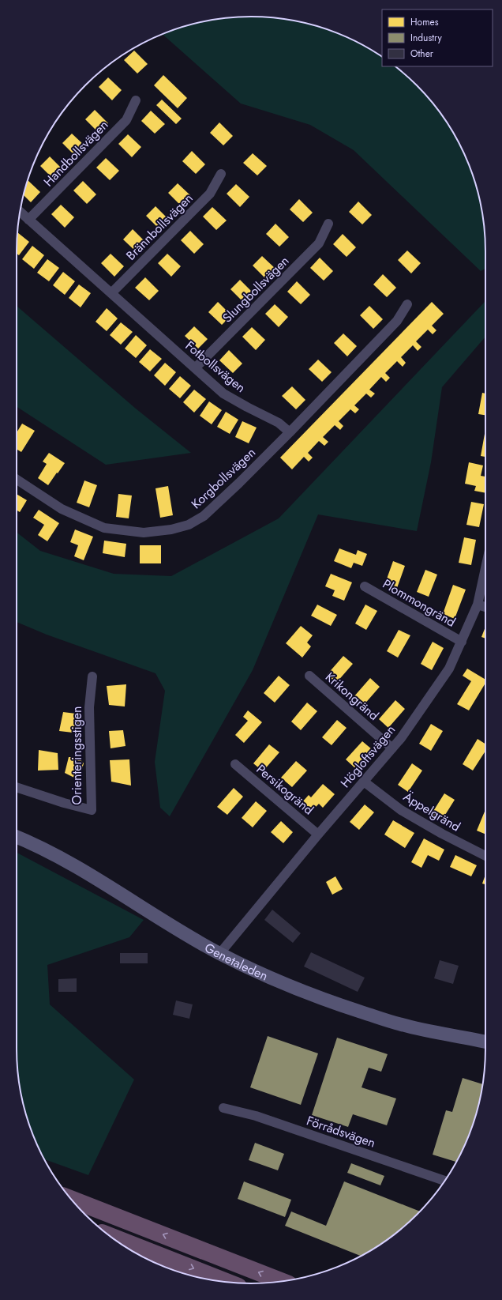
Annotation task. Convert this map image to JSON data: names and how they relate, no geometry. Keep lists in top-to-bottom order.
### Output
{
  "streets": {
    "main road": ["Genetaleden"],
    "street": [
      "Handbollsvägen",
      "Brännbollsvägen",
      "Slungbollsvägen",
      "Fotbollsvägen",
      "Korgbollsvägen",
      "Plommongränd",
      "Krikongränd",
      "Orienteringsstigen",
      "Högloftsvägen",
      "Persikogränd",
      "Äppelgränd",
      "Förrådsvägen"
    ]
  },
  "crossings": [
    ["Handbollsvägen", "Fotbollsvägen"],
    ["Brännbollsvägen", "Fotbollsvägen"],
    ["Slungbollsvägen", "Fotbollsvägen"],
    ["Fotbollsvägen", "Korgbollsvägen"],
    ["Plommongränd", "Högloftsvägen"],
    ["Krikongränd", "Högloftsvägen"],
    ["Högloftsvägen", "Persikogränd"],
    ["Högloftsvägen", "Äppelgränd"],
    ["Högloftsvägen", "Genetaleden"]
  ],
  "legend": ["Homes", "Industry", "Other"]
}
